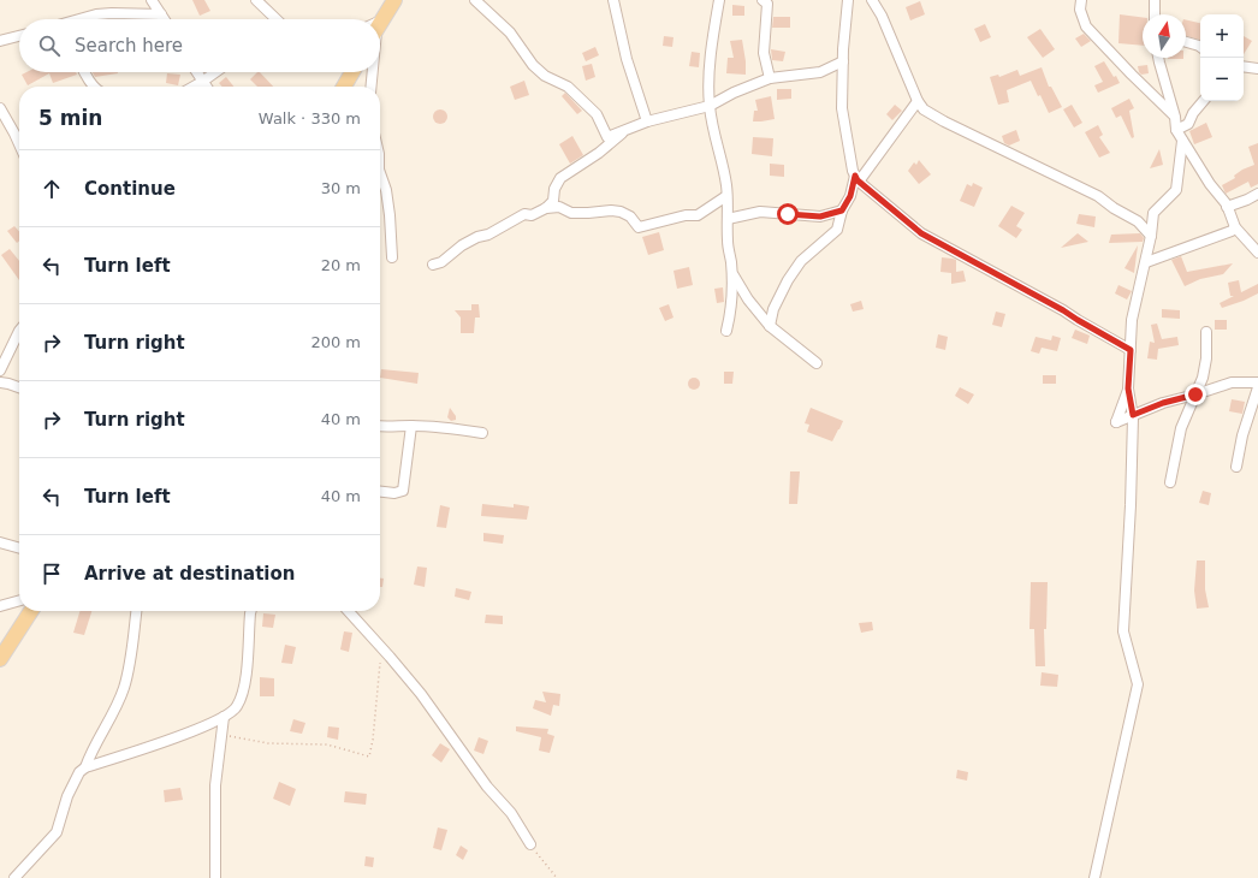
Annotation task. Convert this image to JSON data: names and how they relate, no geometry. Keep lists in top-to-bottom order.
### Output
{
  "north": "top",
  "page": {
    "map_buttons": ["+", "−"],
    "search": "Search here",
    "heading": ["5 min", "Walk · 330 m"],
    "list": [
      ["Continue", "30 m"],
      ["Turn left", "20 m"],
      ["Turn right", "200 m"],
      ["Turn right", "40 m"],
      ["Turn left", "40 m"],
      "Arrive at destination"
    ]
  }
}
